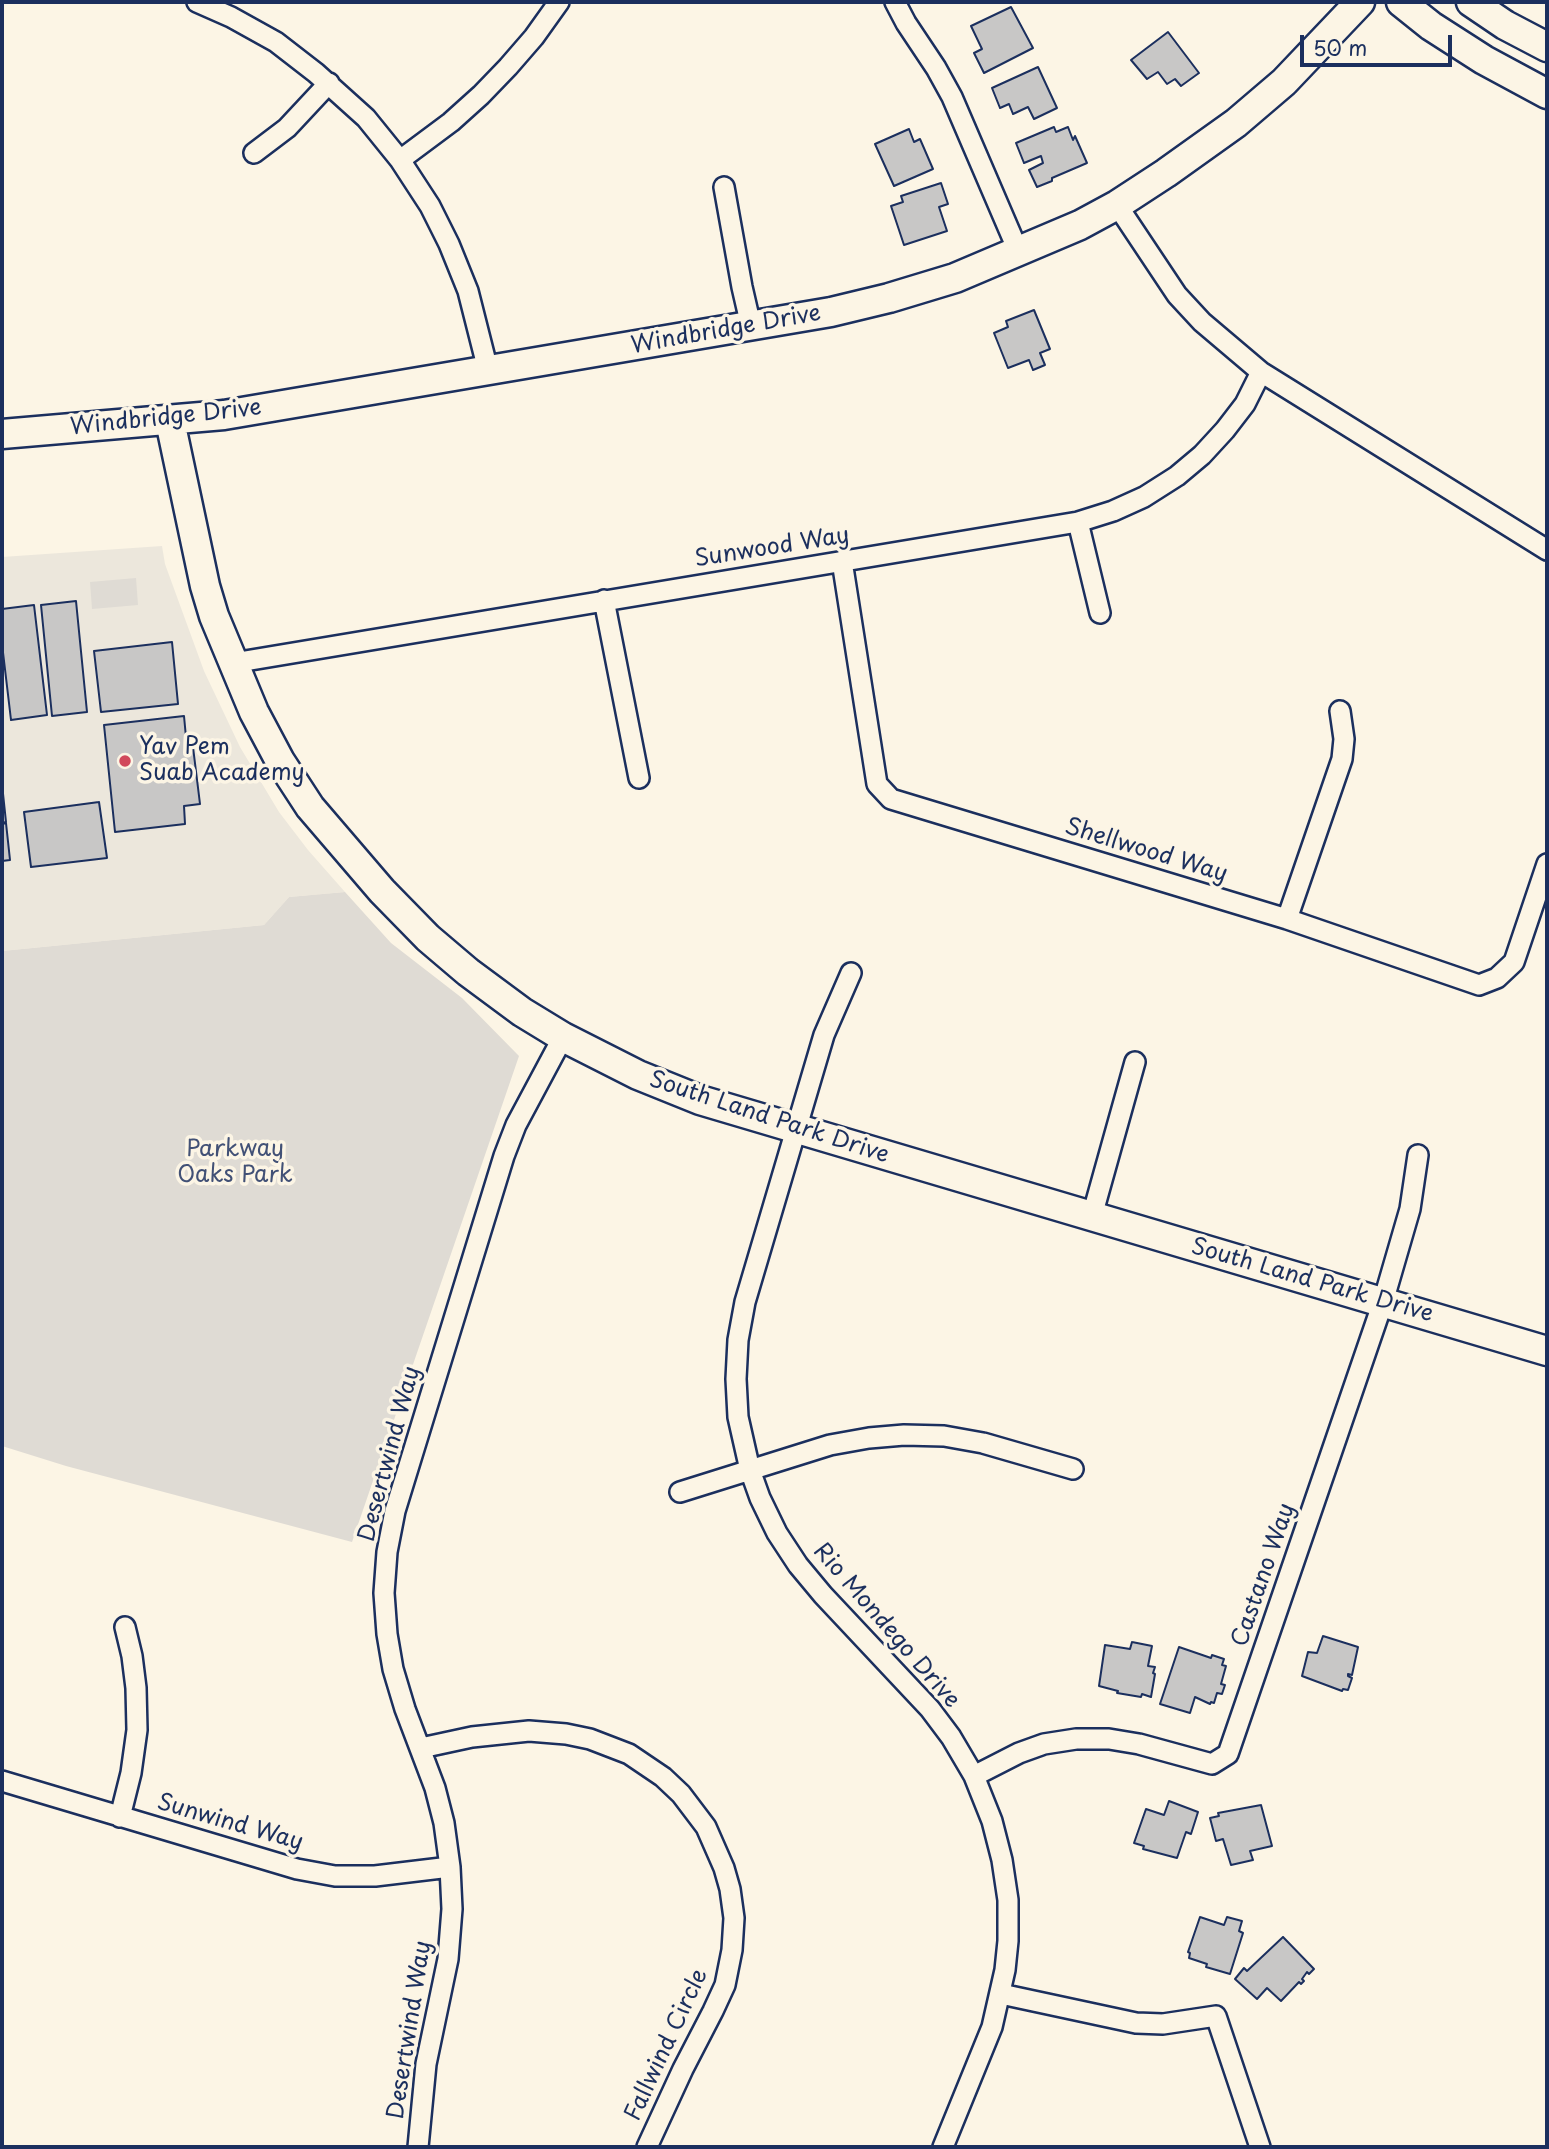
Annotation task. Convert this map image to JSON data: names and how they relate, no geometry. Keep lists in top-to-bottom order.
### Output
{
  "streets": {
    "street": [
      "Windbridge Drive",
      "Sunwood Way",
      "Shellwood Way",
      "South Land Park Drive",
      "Desertwind Way",
      "Castano Way",
      "Rio Mondego Drive",
      "Sunwind Way",
      "Fallwind Circle"
    ]
  },
  "crossings": [
    ["Windbridge Drive", "South Land Park Drive"],
    ["Sunwood Way", "Shellwood Way"],
    ["Sunwood Way", "South Land Park Drive"],
    ["South Land Park Drive", "Desertwind Way"],
    ["South Land Park Drive", "Castano Way"],
    ["South Land Park Drive", "Rio Mondego Drive"],
    ["Desertwind Way", "Sunwind Way"],
    ["Desertwind Way", "Fallwind Circle"],
    ["Castano Way", "Rio Mondego Drive"]
  ],
  "parks": ["Parkway Oaks Park"],
  "places": ["Yav Pem Suab Academy"],
  "scale_bar": "50 m"
}
